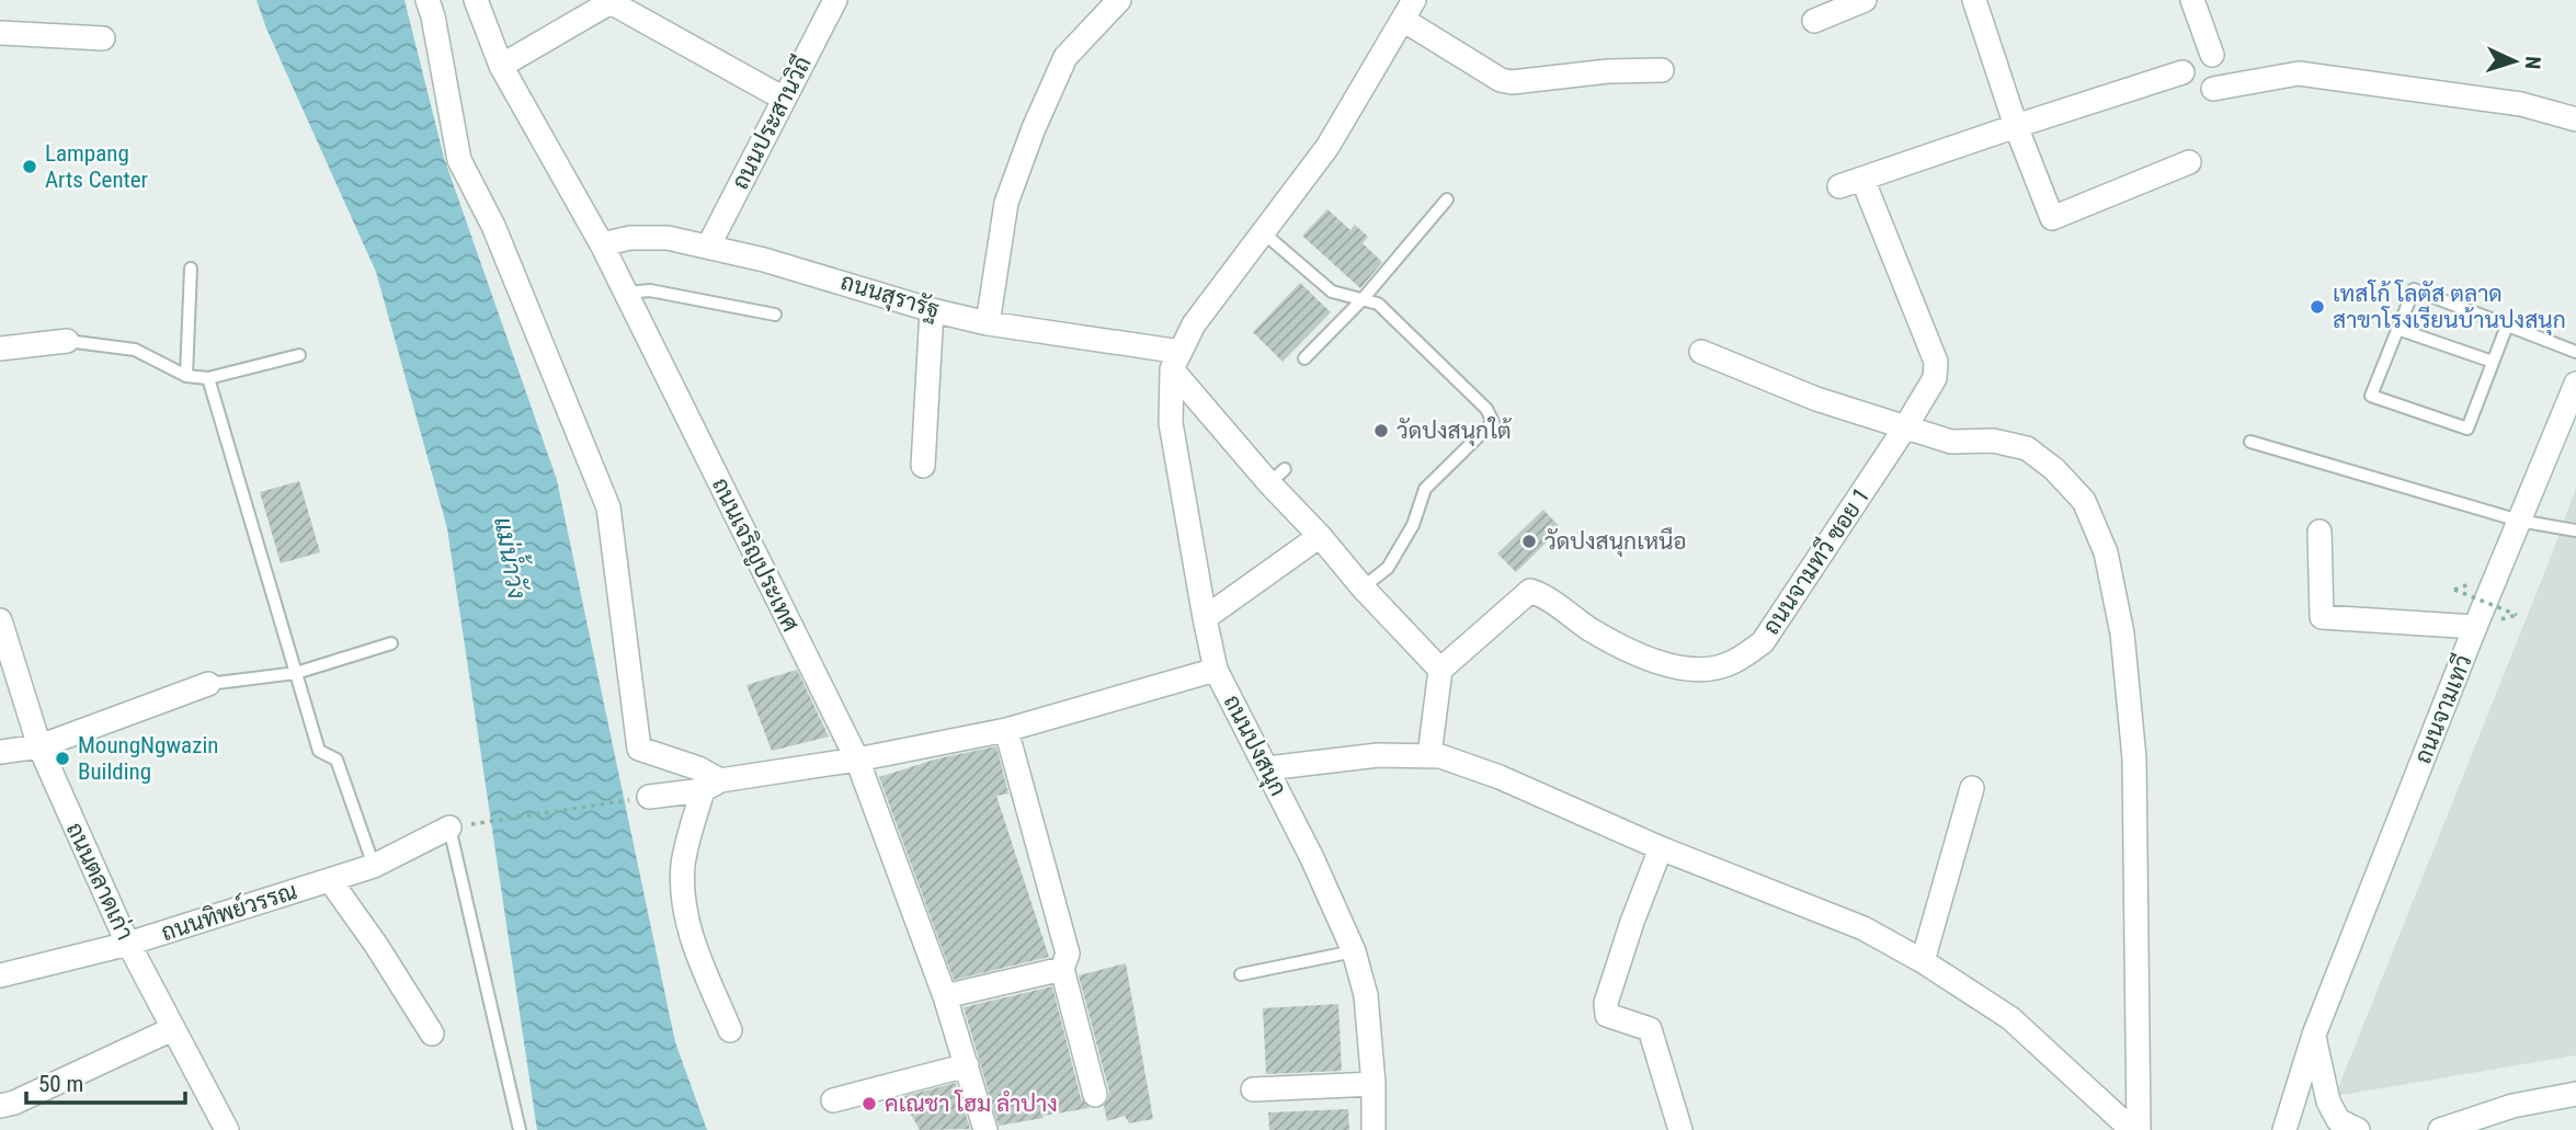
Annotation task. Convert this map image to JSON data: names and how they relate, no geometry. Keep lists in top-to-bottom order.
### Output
{
  "streets": {
    "street": [
      "ถนนประสานวิถี",
      "ถนนสุรารัฐ",
      "ถนนเจริญประเทศ",
      "ถนนจามทวี ซอย 1",
      "ถนนจามเทวี",
      "ถนนปงสนุก",
      "ถนนตลาดเก่า",
      "ถนนทิพย์วรรณ"
    ]
  },
  "crossings": [
    ["ถนนประสานวิถี", "ถนนสุรารัฐ"],
    ["ถนนสุรารัฐ", "ถนนเจริญประเทศ"],
    ["ถนนสุรารัฐ", "ถนนปงสนุก"],
    ["ถนนตลาดเก่า", "ถนนทิพย์วรรณ"]
  ],
  "water": ["แม่น้ำวัง"],
  "places": [
    "Lampang Arts Center",
    "เทสโก้ โลตัส ตลาด สาขาโรงเรียนบ้านปงสนุก",
    "วัดปงสนุกใต้",
    "วัดปงสนุกเหนือ",
    "MoungNgwazin Building",
    "คเณชา โฮม ลำปาง"
  ],
  "scale_bar": "50 m",
  "north": "right"
}
